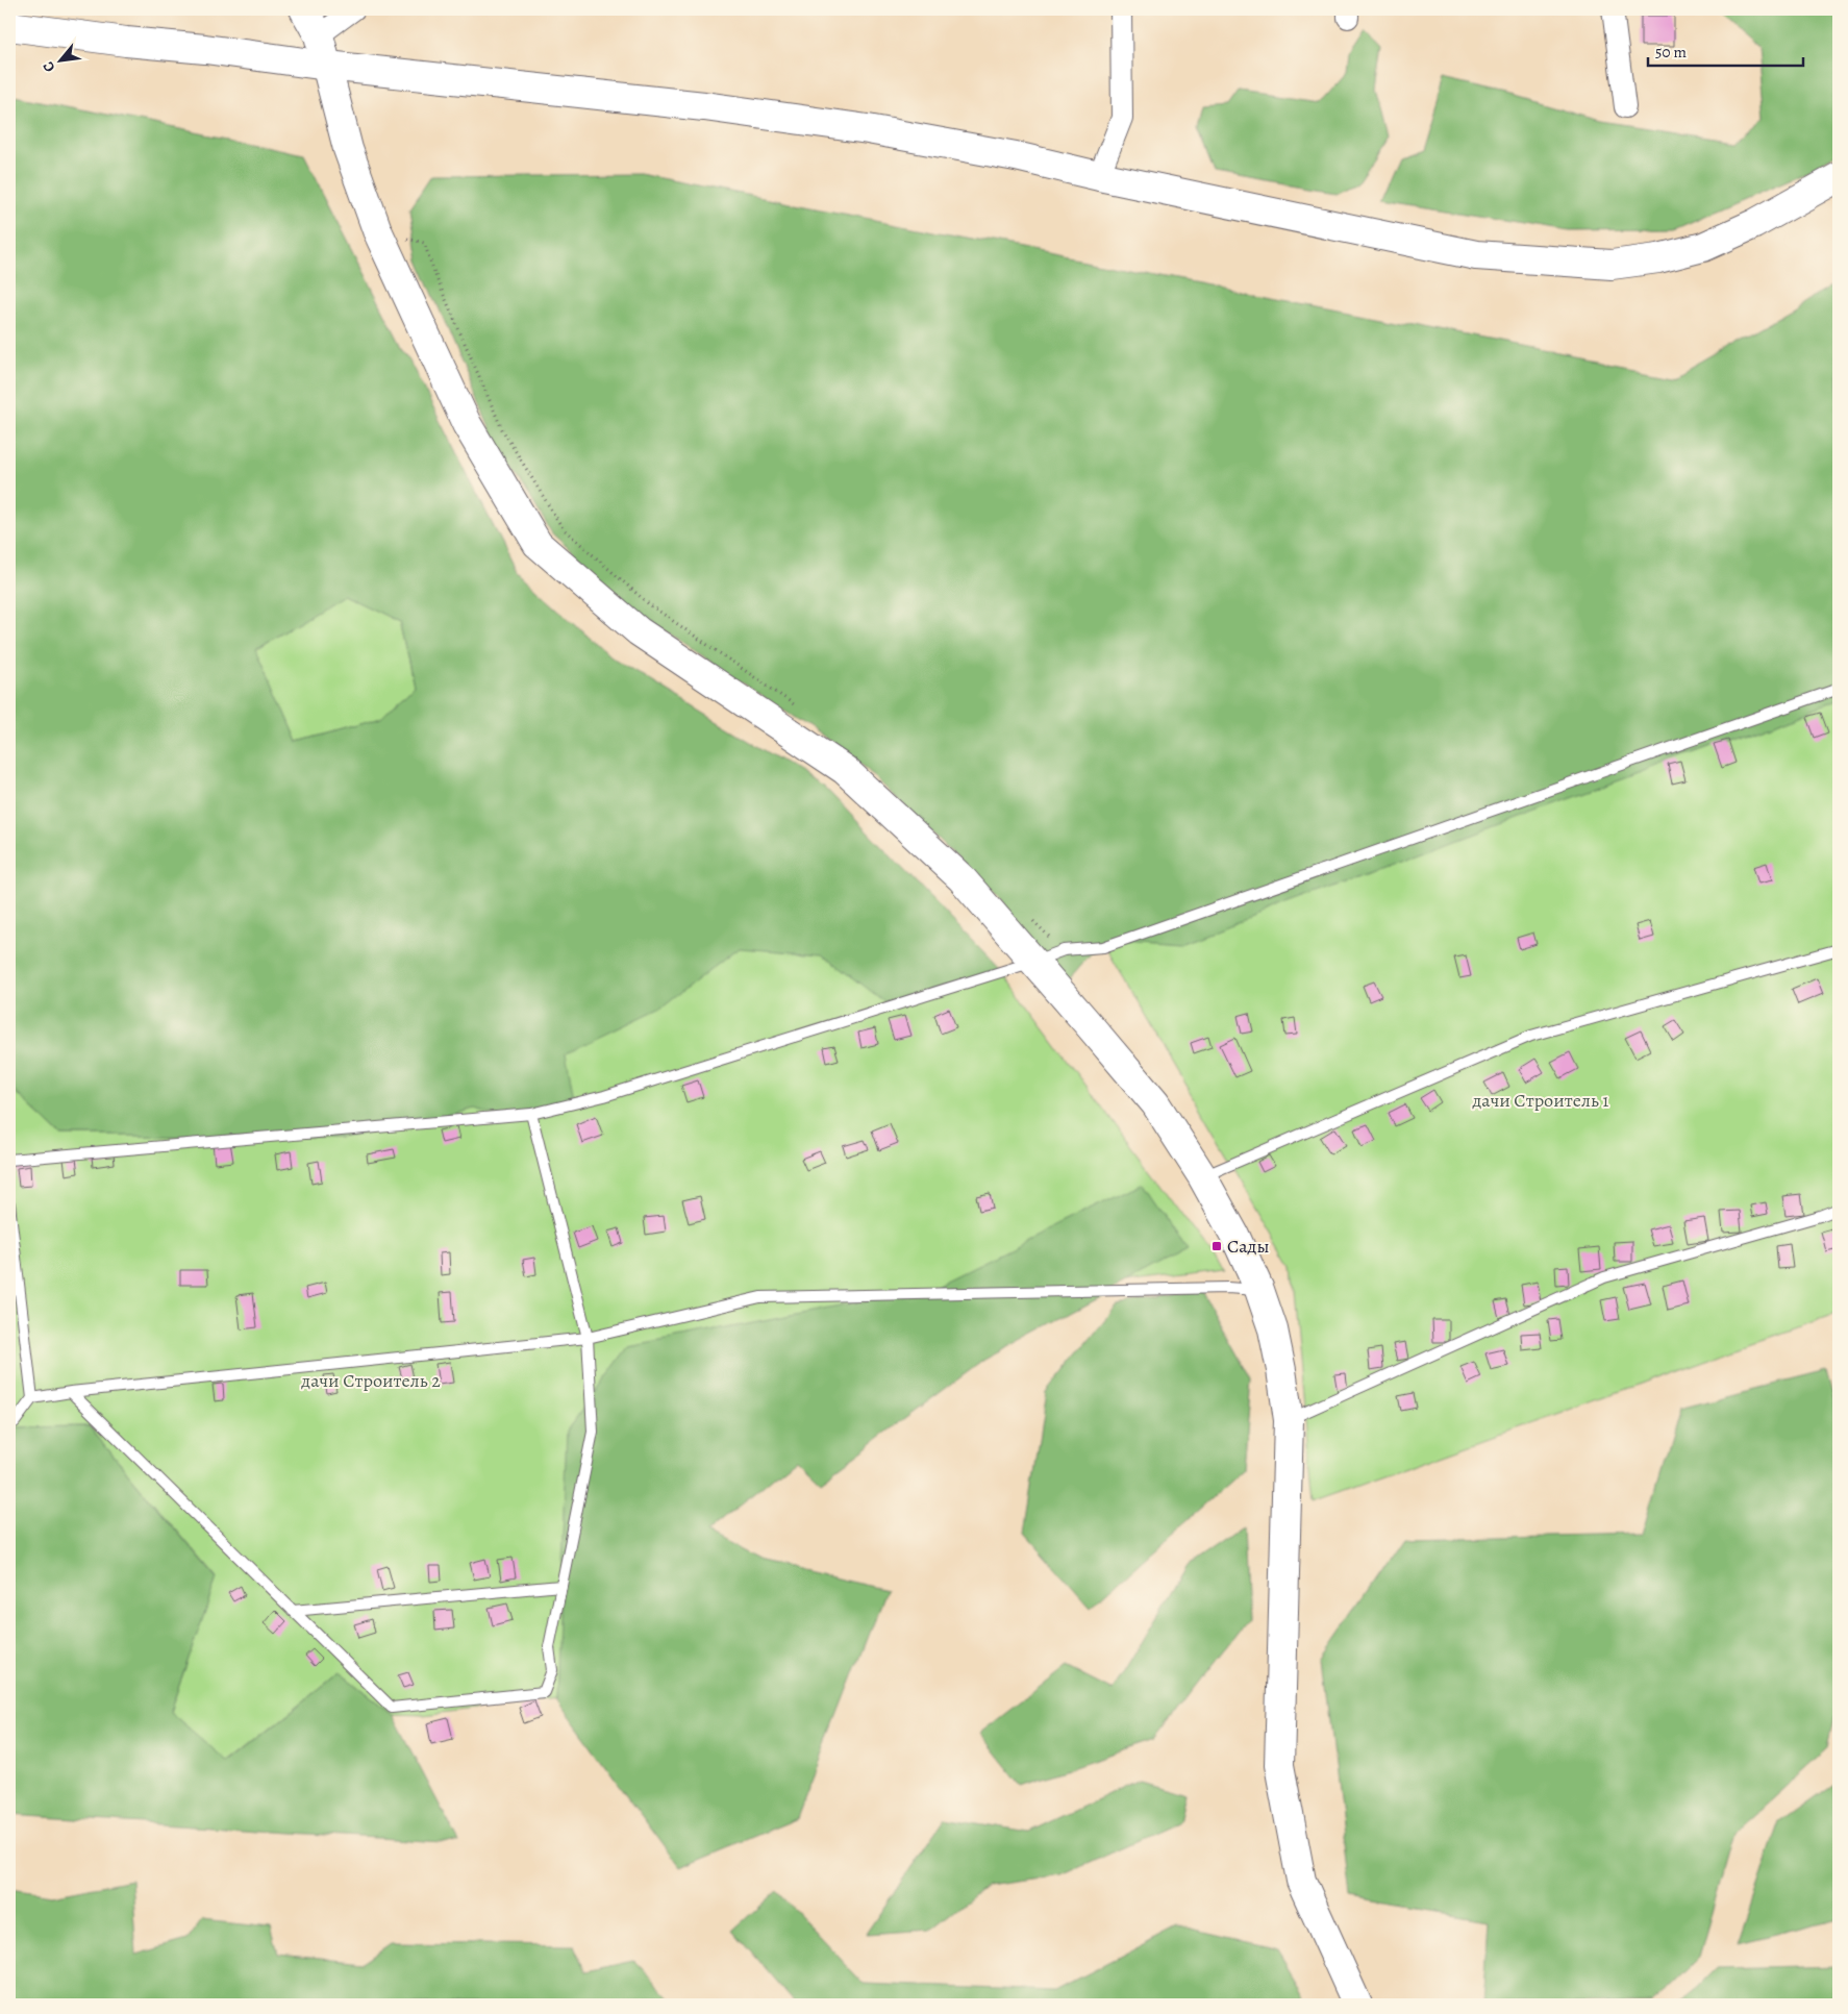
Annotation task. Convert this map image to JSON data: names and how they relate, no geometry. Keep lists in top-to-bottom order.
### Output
{
  "parks": ["дачи Строитель 1", "дачи Строитель 2"],
  "places": {
    "transit": ["Сады"]
  },
  "scale_bar": "50 m",
  "north": "bottom left"
}
